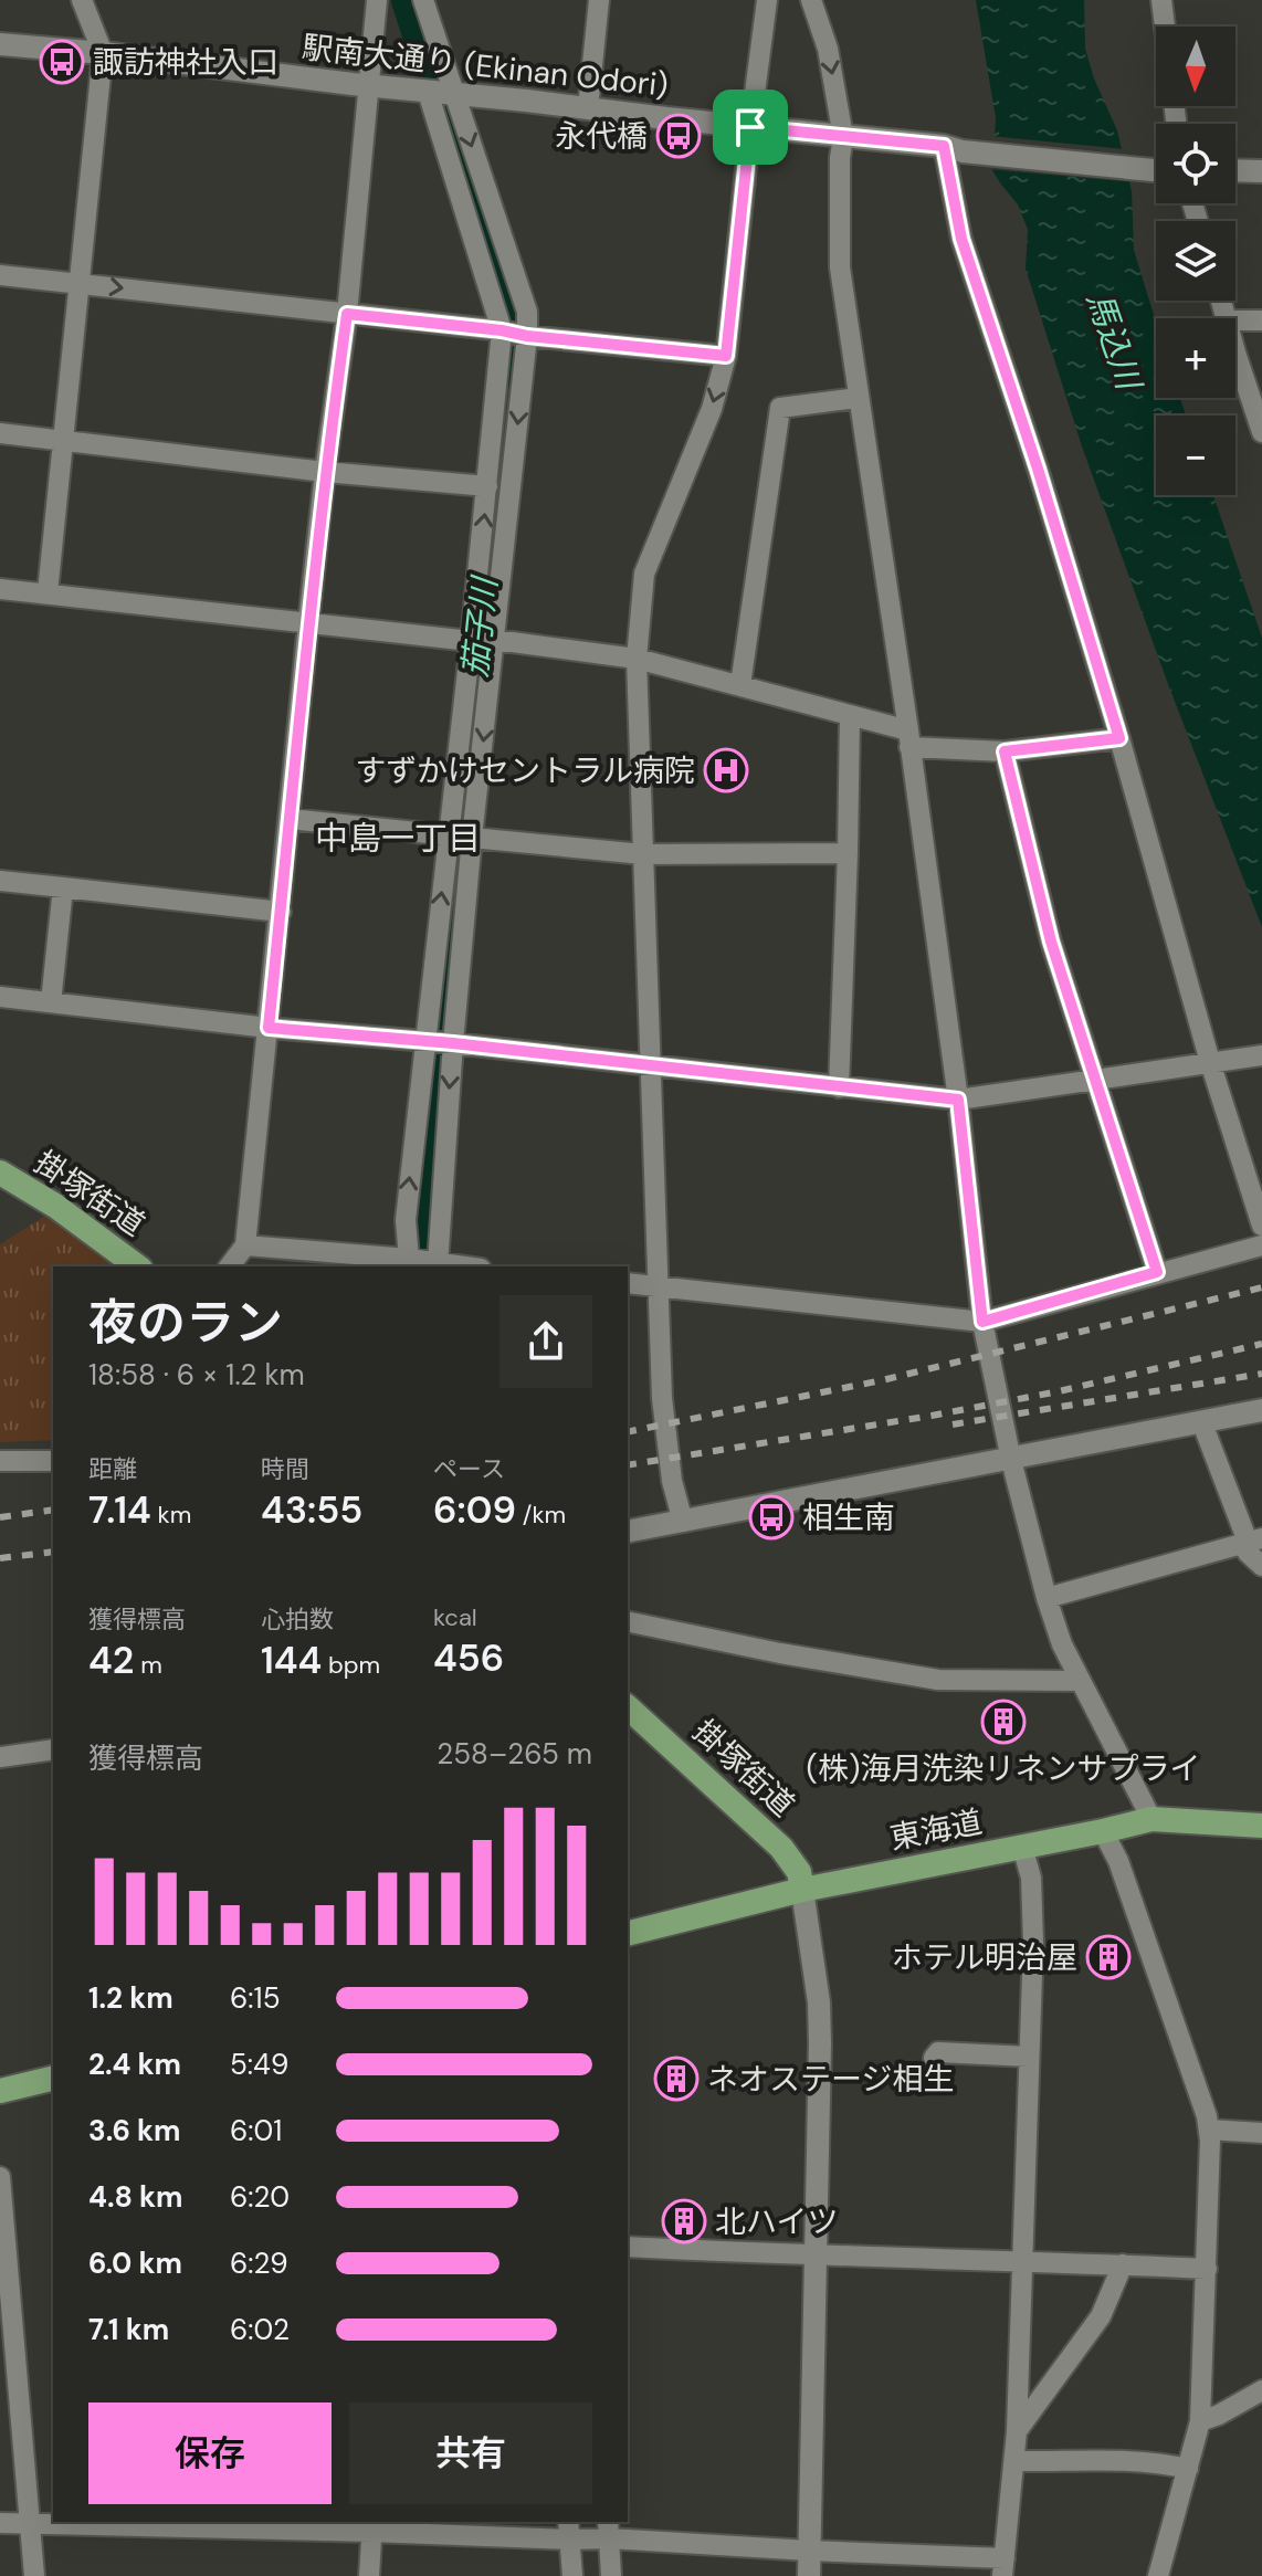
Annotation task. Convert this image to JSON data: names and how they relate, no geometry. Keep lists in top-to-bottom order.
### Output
{
  "streets": {
    "highway": ["掛塚街道", "東海道"],
    "street": ["駅南大通り (Ekinan Odori)"]
  },
  "crossings": [
    ["掛塚街道", "東海道"]
  ],
  "districts": ["中島一丁目"],
  "water": ["馬込川", "茄子川"],
  "places": {
    "bus stop": ["諏訪神社入口", "永代橋", "相生南"],
    "hospital": ["すずかけセントラル病院"],
    "building": [
      "(株)海月洗染リネンサプライ",
      "ホテル明治屋",
      "ネオステージ相生",
      "北ハイツ"
    ]
  },
  "north": "bottom",
  "page": {
    "map_buttons": ["+", "−"],
    "heading": ["夜のラン", "18:58 · 6 × 1.2 km"],
    "stats": [
      ["距離", "7.14 km"],
      ["時間", "43:55"],
      ["ペース", "6:09 /km"],
      ["獲得標高", "42 m"],
      ["心拍数", "144 bpm"],
      ["kcal", "456"]
    ],
    "chart": ["獲得標高", "258–265 m"],
    "list": [
      {
        "name": "1.2 km",
        "note": "6:15"
      },
      {
        "name": "2.4 km",
        "note": "5:49"
      },
      {
        "name": "3.6 km",
        "note": "6:01"
      },
      {
        "name": "4.8 km",
        "note": "6:20"
      },
      {
        "name": "6.0 km",
        "note": "6:29"
      },
      {
        "name": "7.1 km",
        "note": "6:02"
      }
    ],
    "buttons": ["保存", "共有"]
  }
}
